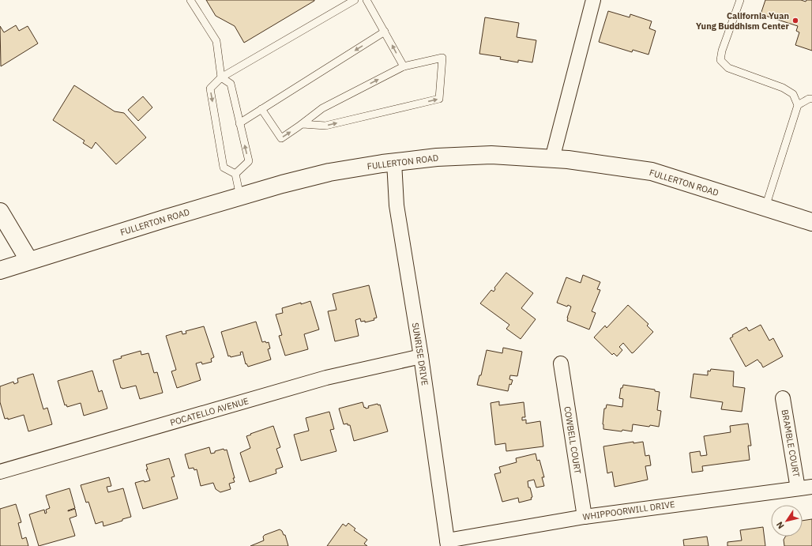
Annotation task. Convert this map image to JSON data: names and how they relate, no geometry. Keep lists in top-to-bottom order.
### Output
{
  "streets": {
    "main road": ["FULLERTON ROAD"],
    "street": [
      "SUNRISE DRIVE",
      "POCATELLO AVENUE",
      "COWBELL COURT",
      "BRAMBLE COURT",
      "WHIPPOORWILL DRIVE"
    ]
  },
  "crossings": [
    ["FULLERTON ROAD", "SUNRISE DRIVE"],
    ["SUNRISE DRIVE", "POCATELLO AVENUE"],
    ["SUNRISE DRIVE", "WHIPPOORWILL DRIVE"],
    ["COWBELL COURT", "WHIPPOORWILL DRIVE"],
    ["BRAMBLE COURT", "WHIPPOORWILL DRIVE"]
  ],
  "places": ["California Yuan Yung Buddhism Center"],
  "north": "bottom left"
}
